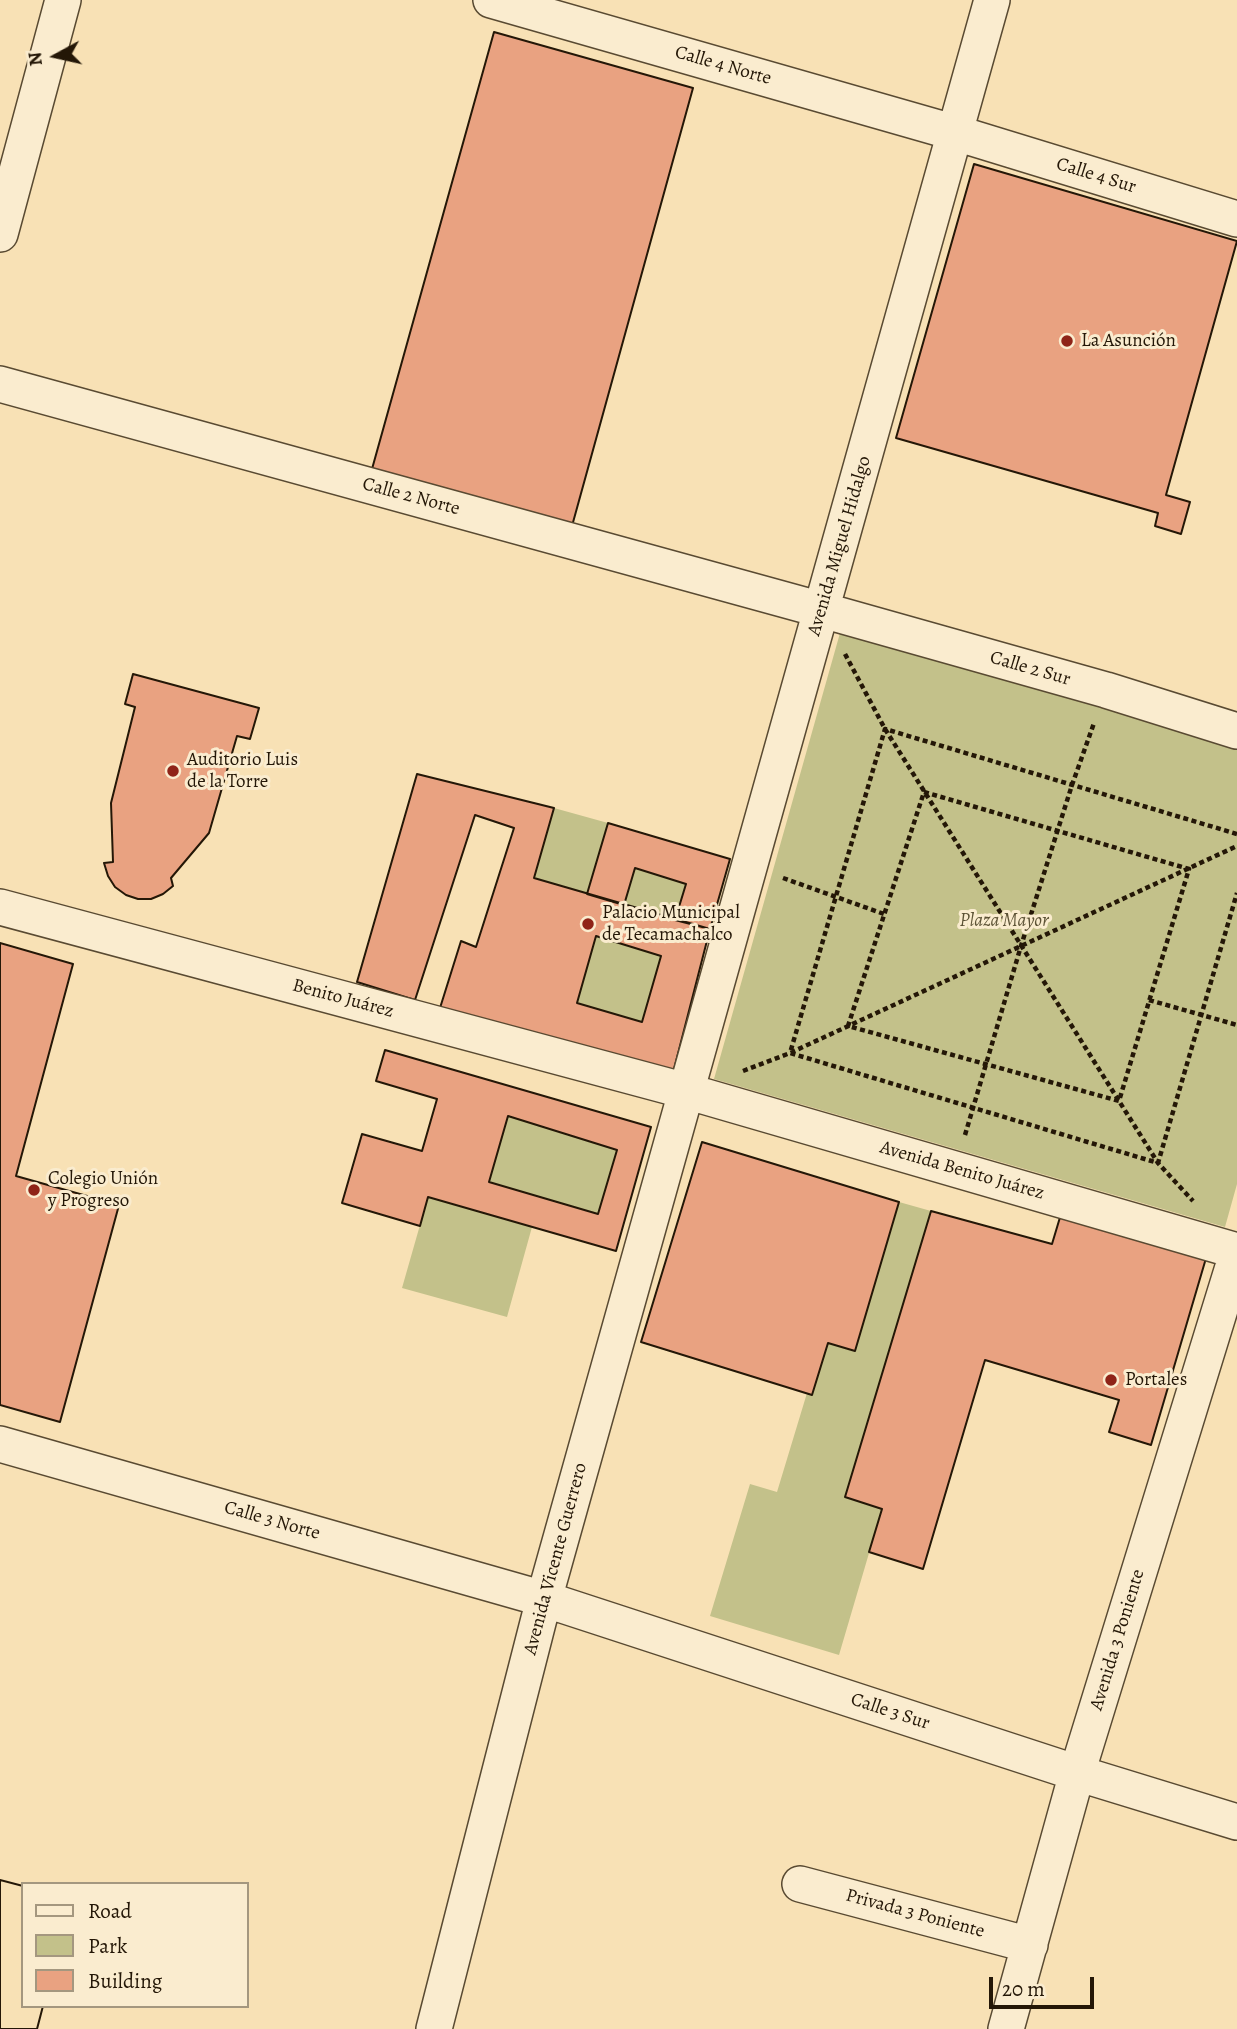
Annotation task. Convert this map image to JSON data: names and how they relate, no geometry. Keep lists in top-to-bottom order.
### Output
{
  "streets": {
    "street": [
      "Calle 4 Norte",
      "Calle 4 Sur",
      "Calle 2 Norte",
      "Avenida Miguel Hidalgo",
      "Calle 2 Sur",
      "Benito Juárez",
      "Avenida Benito Juárez",
      "Calle 3 Norte",
      "Avenida Vicente Guerrero",
      "Avenida 3 Poniente",
      "Calle 3 Sur",
      "Privada 3 Poniente"
    ]
  },
  "crossings": [
    ["Calle 4 Norte", "Calle 4 Sur"],
    ["Calle 4 Norte", "Avenida Miguel Hidalgo"],
    ["Calle 4 Sur", "Avenida Miguel Hidalgo"],
    ["Calle 2 Norte", "Avenida Miguel Hidalgo"],
    ["Calle 2 Norte", "Calle 2 Sur"],
    ["Avenida Miguel Hidalgo", "Calle 2 Sur"],
    ["Avenida Miguel Hidalgo", "Benito Juárez"],
    ["Avenida Miguel Hidalgo", "Avenida Benito Juárez"],
    ["Avenida Miguel Hidalgo", "Avenida Vicente Guerrero"],
    ["Benito Juárez", "Avenida Benito Juárez"],
    ["Benito Juárez", "Avenida Vicente Guerrero"],
    ["Avenida Benito Juárez", "Avenida Vicente Guerrero"],
    ["Avenida Benito Juárez", "Avenida 3 Poniente"],
    ["Calle 3 Norte", "Avenida Vicente Guerrero"],
    ["Calle 3 Norte", "Calle 3 Sur"],
    ["Avenida Vicente Guerrero", "Calle 3 Sur"],
    ["Avenida 3 Poniente", "Calle 3 Sur"],
    ["Avenida 3 Poniente", "Privada 3 Poniente"]
  ],
  "parks": ["Plaza Mayor"],
  "places": [
    "La Asunción",
    "Auditorio Luis de la Torre",
    "Palacio Municipal de Tecamachalco",
    "Colegio Unión y Progreso",
    "Portales"
  ],
  "legend": ["Road", "Park", "Building"],
  "scale_bar": "20 m",
  "north": "left"
}
